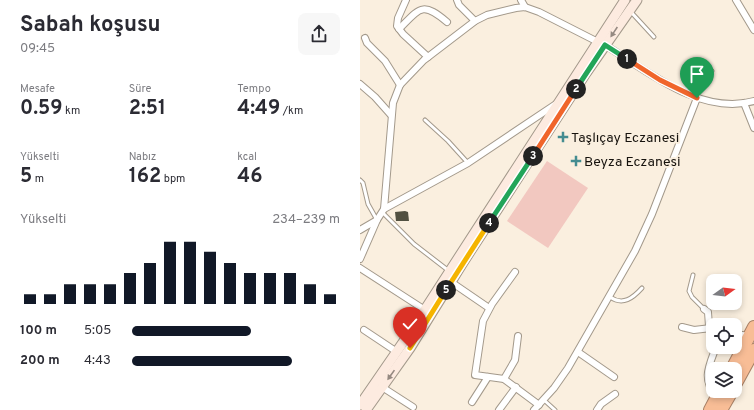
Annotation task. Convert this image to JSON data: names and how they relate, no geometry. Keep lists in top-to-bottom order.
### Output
{
  "places": {
    "health": ["Taşlıçay Eczanesi", "Beyza Eczanesi"]
  },
  "north": "right",
  "page": {
    "heading": ["Sabah koşusu", "09:45"],
    "pins": [
      "1",
      "2",
      "3",
      "4",
      "5"
    ],
    "stats": [
      ["Mesafe", "0.59 km"],
      ["Süre", "2:51"],
      ["Tempo", "4:49 /km"],
      ["Yükselti", "5 m"],
      ["Nabız", "162 bpm"],
      ["kcal", "46"]
    ],
    "chart": ["Yükselti", "234–239 m"],
    "list": [
      {
        "name": "100 m",
        "note": "5:05"
      },
      {
        "name": "200 m",
        "note": "4:43"
      }
    ]
  }
}
